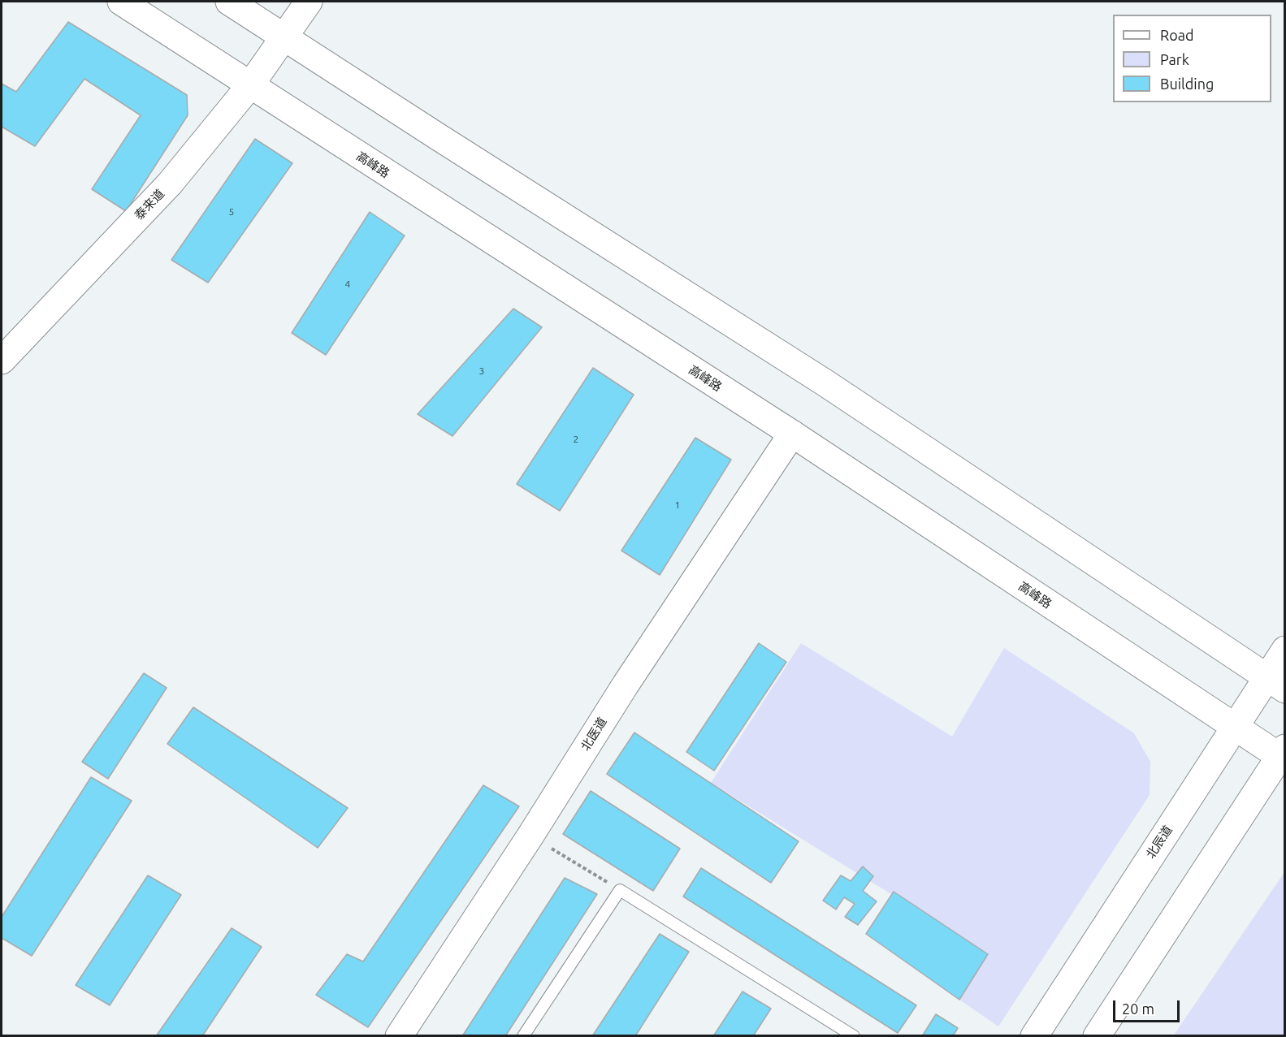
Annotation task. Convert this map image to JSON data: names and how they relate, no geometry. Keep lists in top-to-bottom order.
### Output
{
  "streets": {
    "main road": [
      "高峰路",
      "泰来道",
      "北医道",
      "北辰道"
    ]
  },
  "crossings": [
    ["高峰路", "泰来道"],
    ["高峰路", "北医道"],
    ["高峰路", "北辰道"]
  ],
  "house_numbers": [
    "5",
    "4",
    "3",
    "2",
    "1"
  ],
  "legend": ["Road", "Park", "Building"],
  "scale_bar": "20 m"
}
